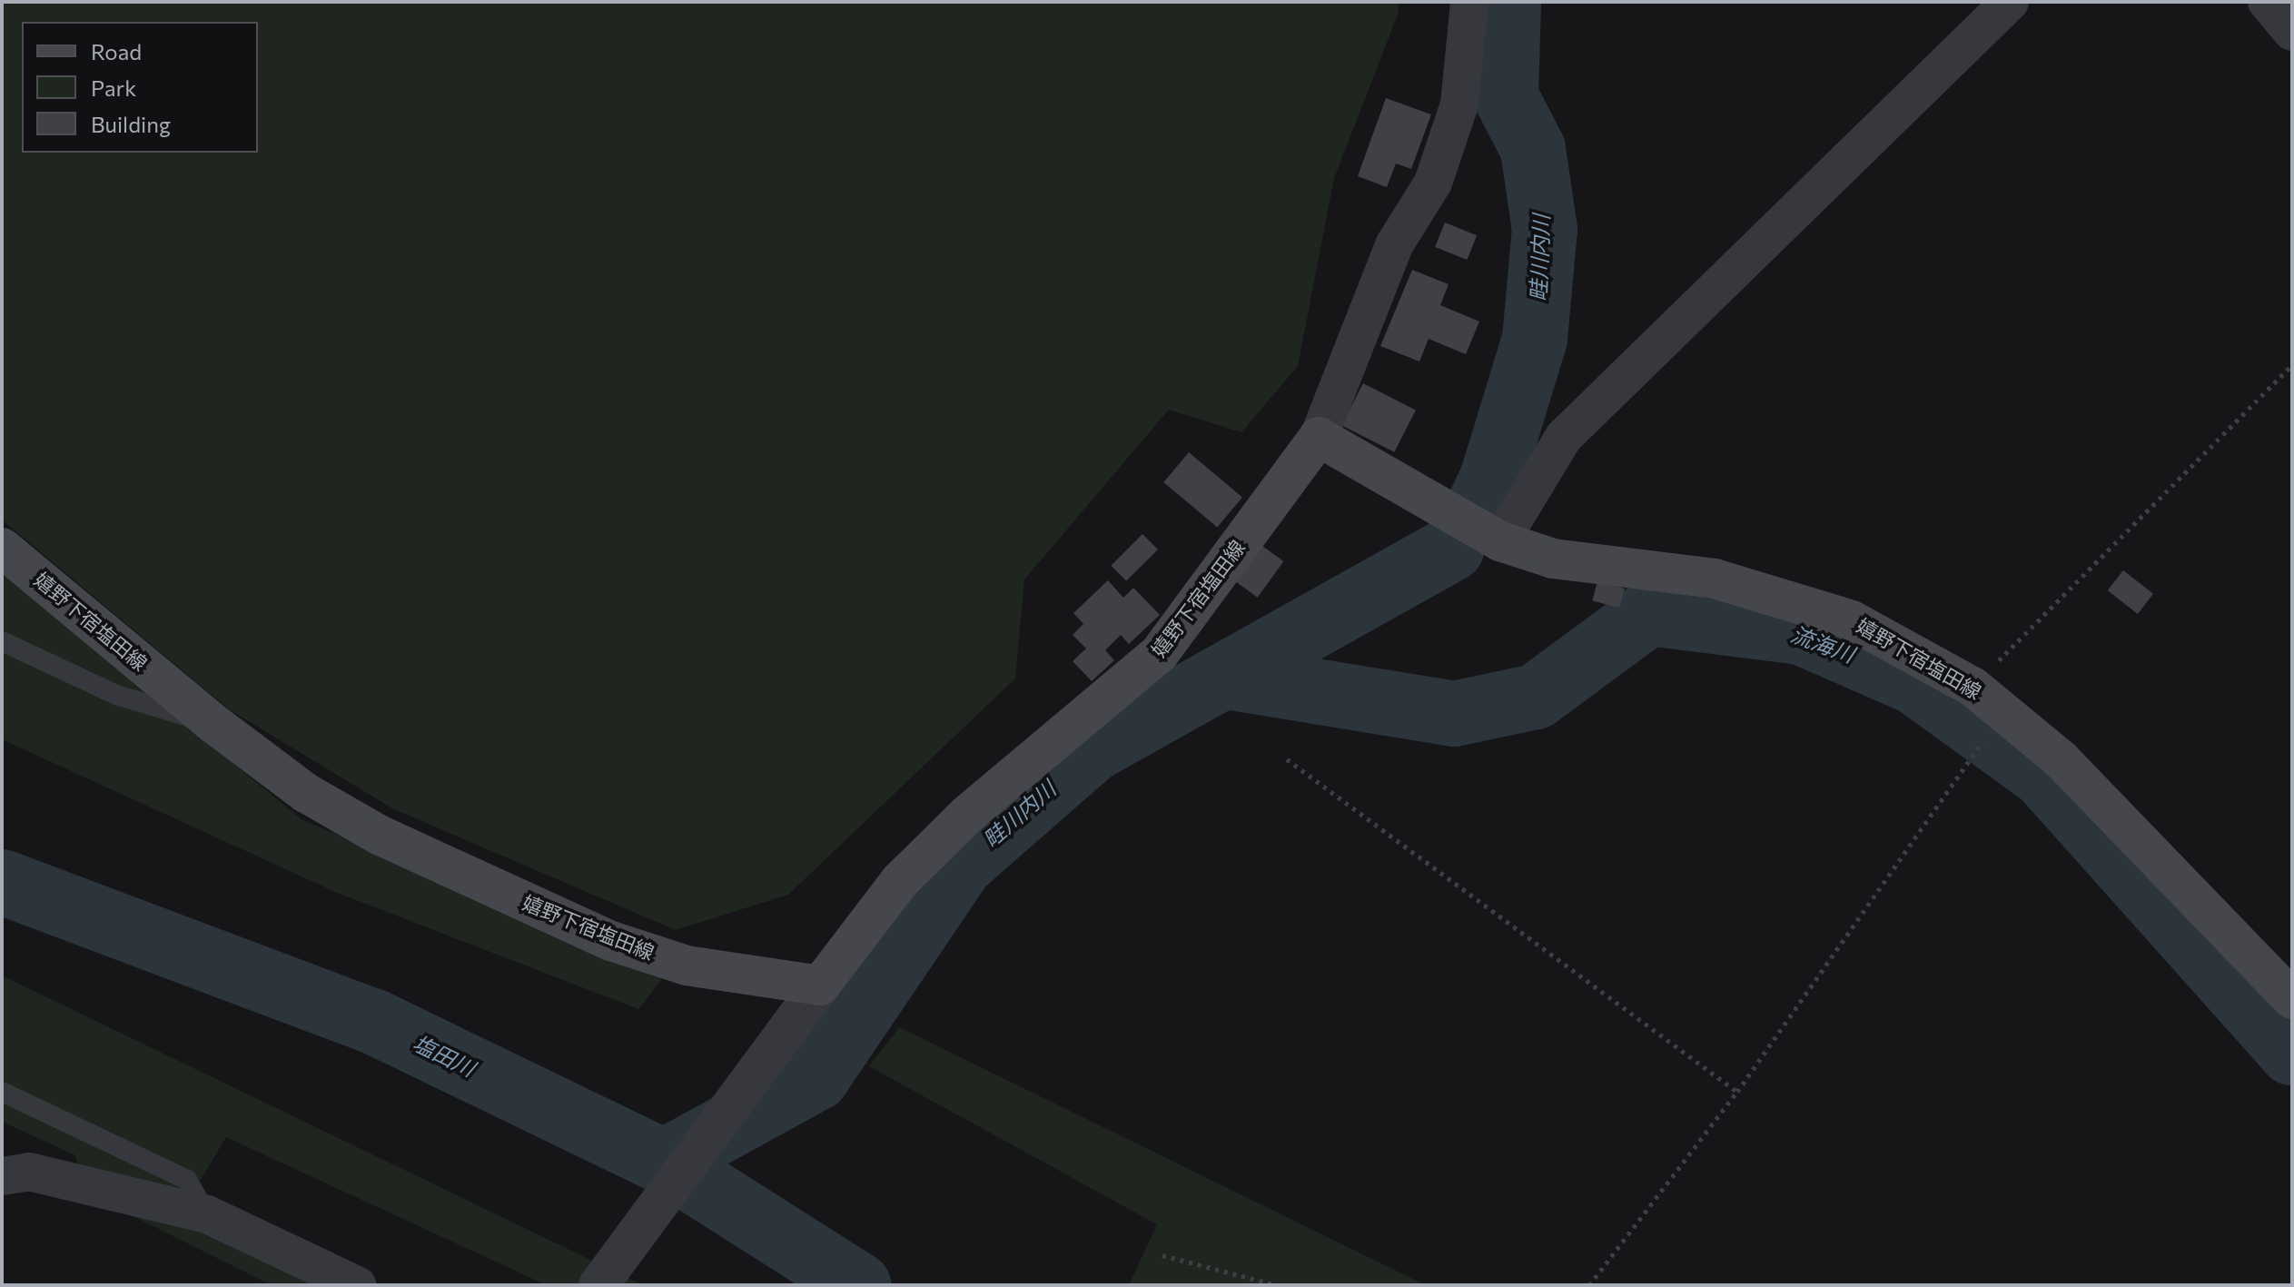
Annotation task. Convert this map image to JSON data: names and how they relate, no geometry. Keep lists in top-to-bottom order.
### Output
{
  "streets": {
    "main road": ["嬉野下宿塩田線"]
  },
  "water": ["畦川内川", "流海川", "塩田川"],
  "legend": ["Road", "Park", "Building"]
}
